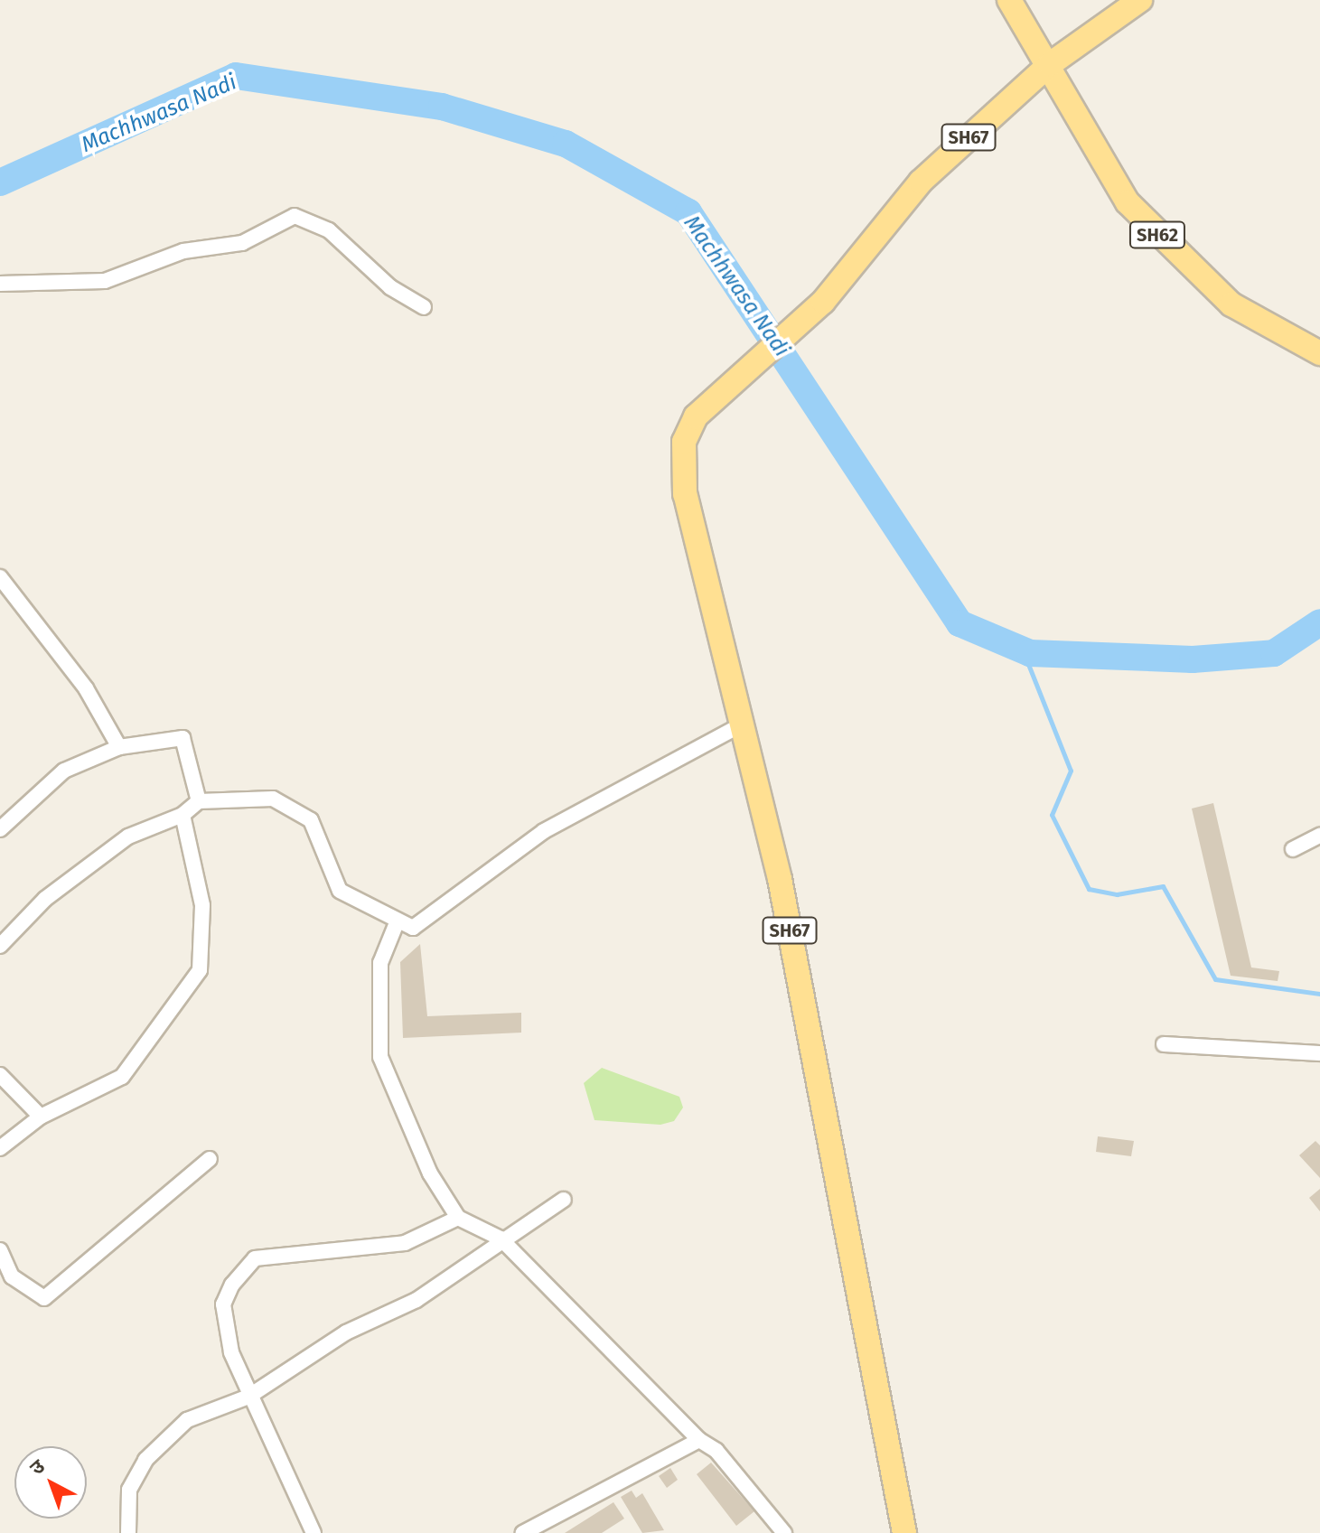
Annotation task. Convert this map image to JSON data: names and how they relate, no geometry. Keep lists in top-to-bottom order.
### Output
{
  "streets": {
    "main road": ["SH67", "SH62"]
  },
  "crossings": [
    ["SH67", "SH62"]
  ],
  "water": ["Machhwasa Nadi"],
  "north": "top left"
}
